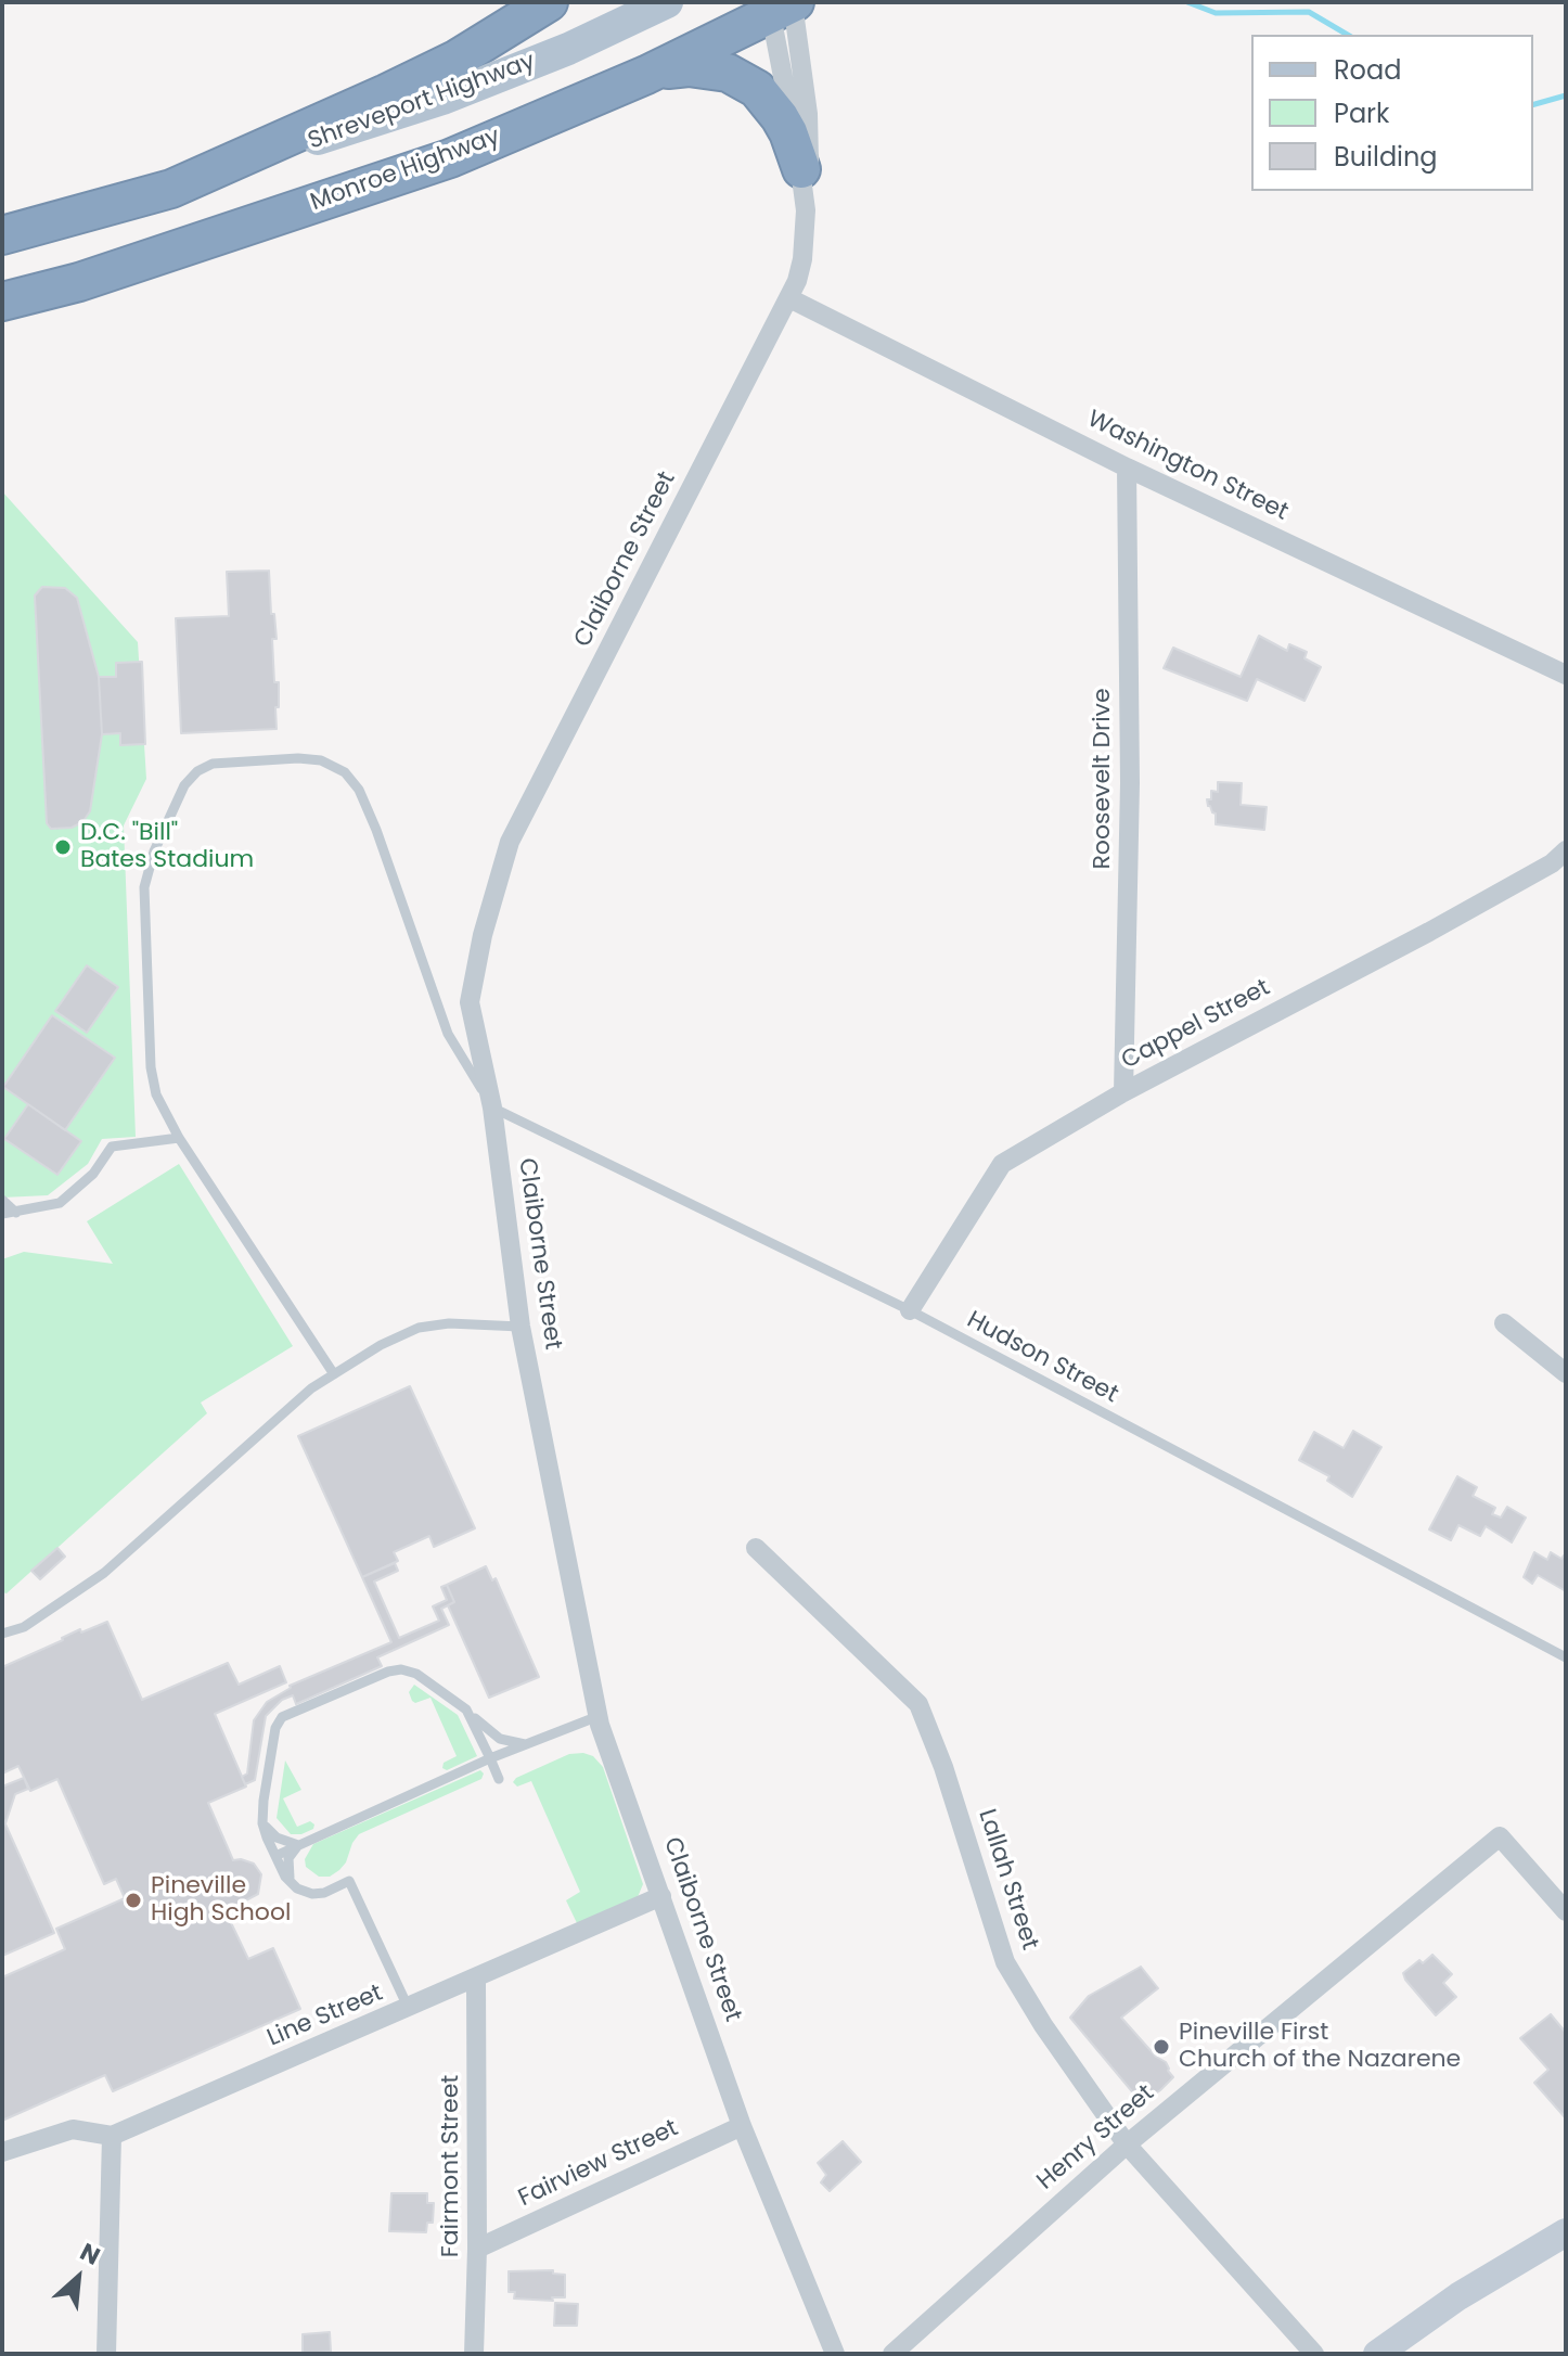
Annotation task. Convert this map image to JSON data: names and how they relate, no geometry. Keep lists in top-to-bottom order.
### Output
{
  "streets": {
    "highway": ["Monroe Highway"],
    "main road": ["Shreveport Highway"],
    "street": [
      "Washington Street",
      "Claiborne Street",
      "Roosevelt Drive",
      "Cappel Street",
      "Lallah Street",
      "Line Street",
      "Henry Street",
      "Fairview Street",
      "Fairmont Street"
    ],
    "lane": ["Hudson Street"]
  },
  "crossings": [
    ["Monroe Highway", "Claiborne Street"],
    ["Washington Street", "Claiborne Street"],
    ["Washington Street", "Roosevelt Drive"],
    ["Claiborne Street", "Hudson Street"],
    ["Claiborne Street", "Line Street"],
    ["Claiborne Street", "Fairview Street"],
    ["Roosevelt Drive", "Cappel Street"],
    ["Cappel Street", "Hudson Street"],
    ["Lallah Street", "Henry Street"],
    ["Line Street", "Fairmont Street"],
    ["Fairview Street", "Fairmont Street"]
  ],
  "places": ["D.C. \"Bill\" Bates Stadium", "Pineville High School", "Pineville First Church of the Nazarene"],
  "legend": ["Road", "Park", "Building"],
  "north": "top right"
}
